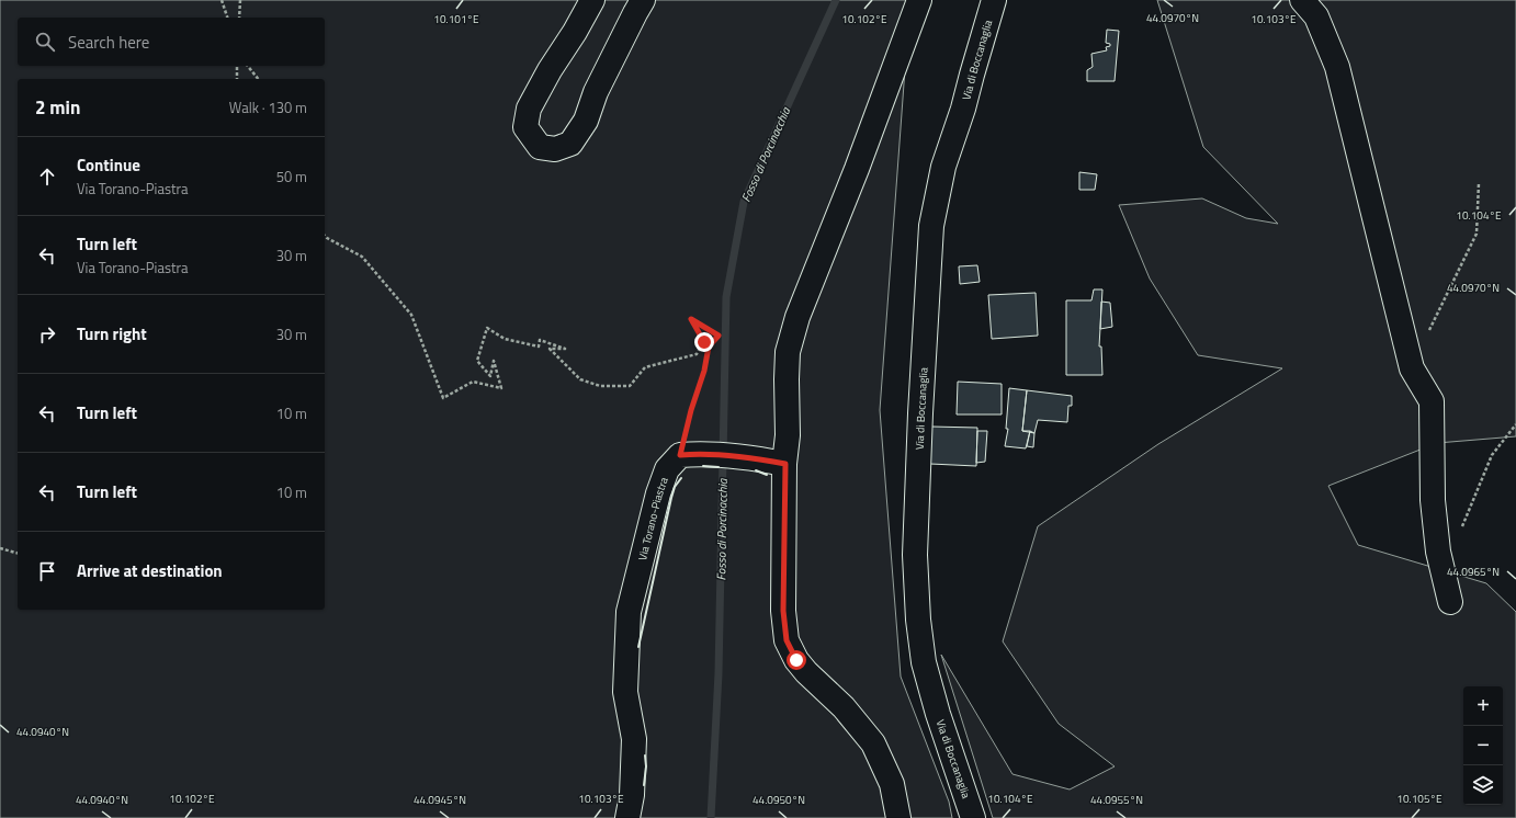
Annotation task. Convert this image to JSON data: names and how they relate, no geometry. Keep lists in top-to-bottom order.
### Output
{
  "streets": {
    "street": ["Via di Boccanaglia", "Via Torano-Piastra"]
  },
  "water": ["Fosso di Porcinacchia"],
  "page": {
    "search": "Search here",
    "heading": ["2 min", "Walk · 130 m"],
    "list": [
      ["Continue", "Via Torano-Piastra", "50 m"],
      ["Turn left", "Via Torano-Piastra", "30 m"],
      ["Turn right", "30 m"],
      ["Turn left", "10 m"],
      ["Turn left", "10 m"],
      "Arrive at destination"
    ],
    "map_buttons": ["+", "−"]
  },
  "coordinates": [
    "44.0970°N",
    "10.101°E",
    "10.102°E",
    "10.103°E",
    "10.104°E",
    "44.0965°N",
    "44.0940°N",
    "10.105°E",
    "44.0945°N",
    "44.0950°N",
    "44.0955°N"
  ]
}
